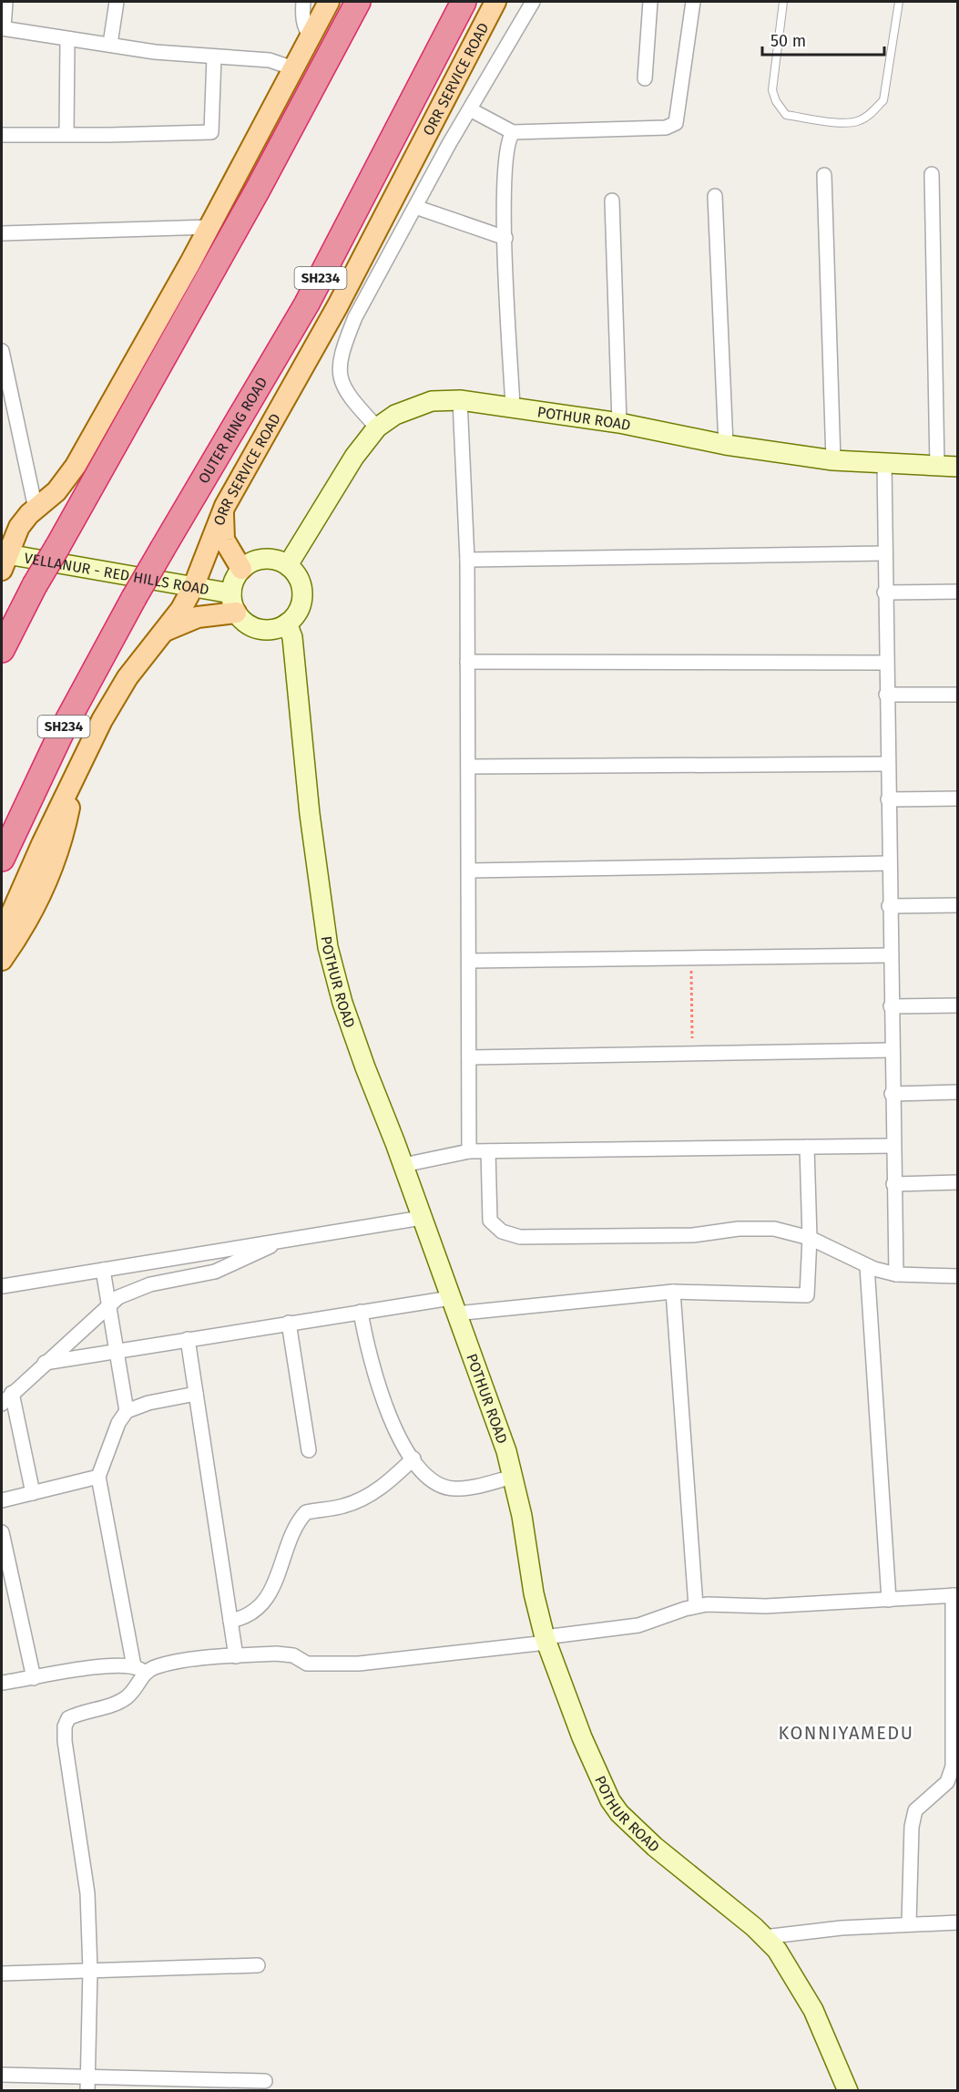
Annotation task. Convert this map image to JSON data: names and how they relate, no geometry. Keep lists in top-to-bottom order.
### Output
{
  "streets": {
    "highway": ["SH234", "OUTER RING ROAD"],
    "main road": ["ORR SERVICE ROAD"],
    "street": ["POTHUR ROAD", "VELLANUR - RED HILLS ROAD"]
  },
  "crossings": [
    ["ORR SERVICE ROAD", "VELLANUR - RED HILLS ROAD"],
    ["POTHUR ROAD", "VELLANUR - RED HILLS ROAD"]
  ],
  "districts": ["KONNIYAMEDU"],
  "scale_bar": "50 m"
}
